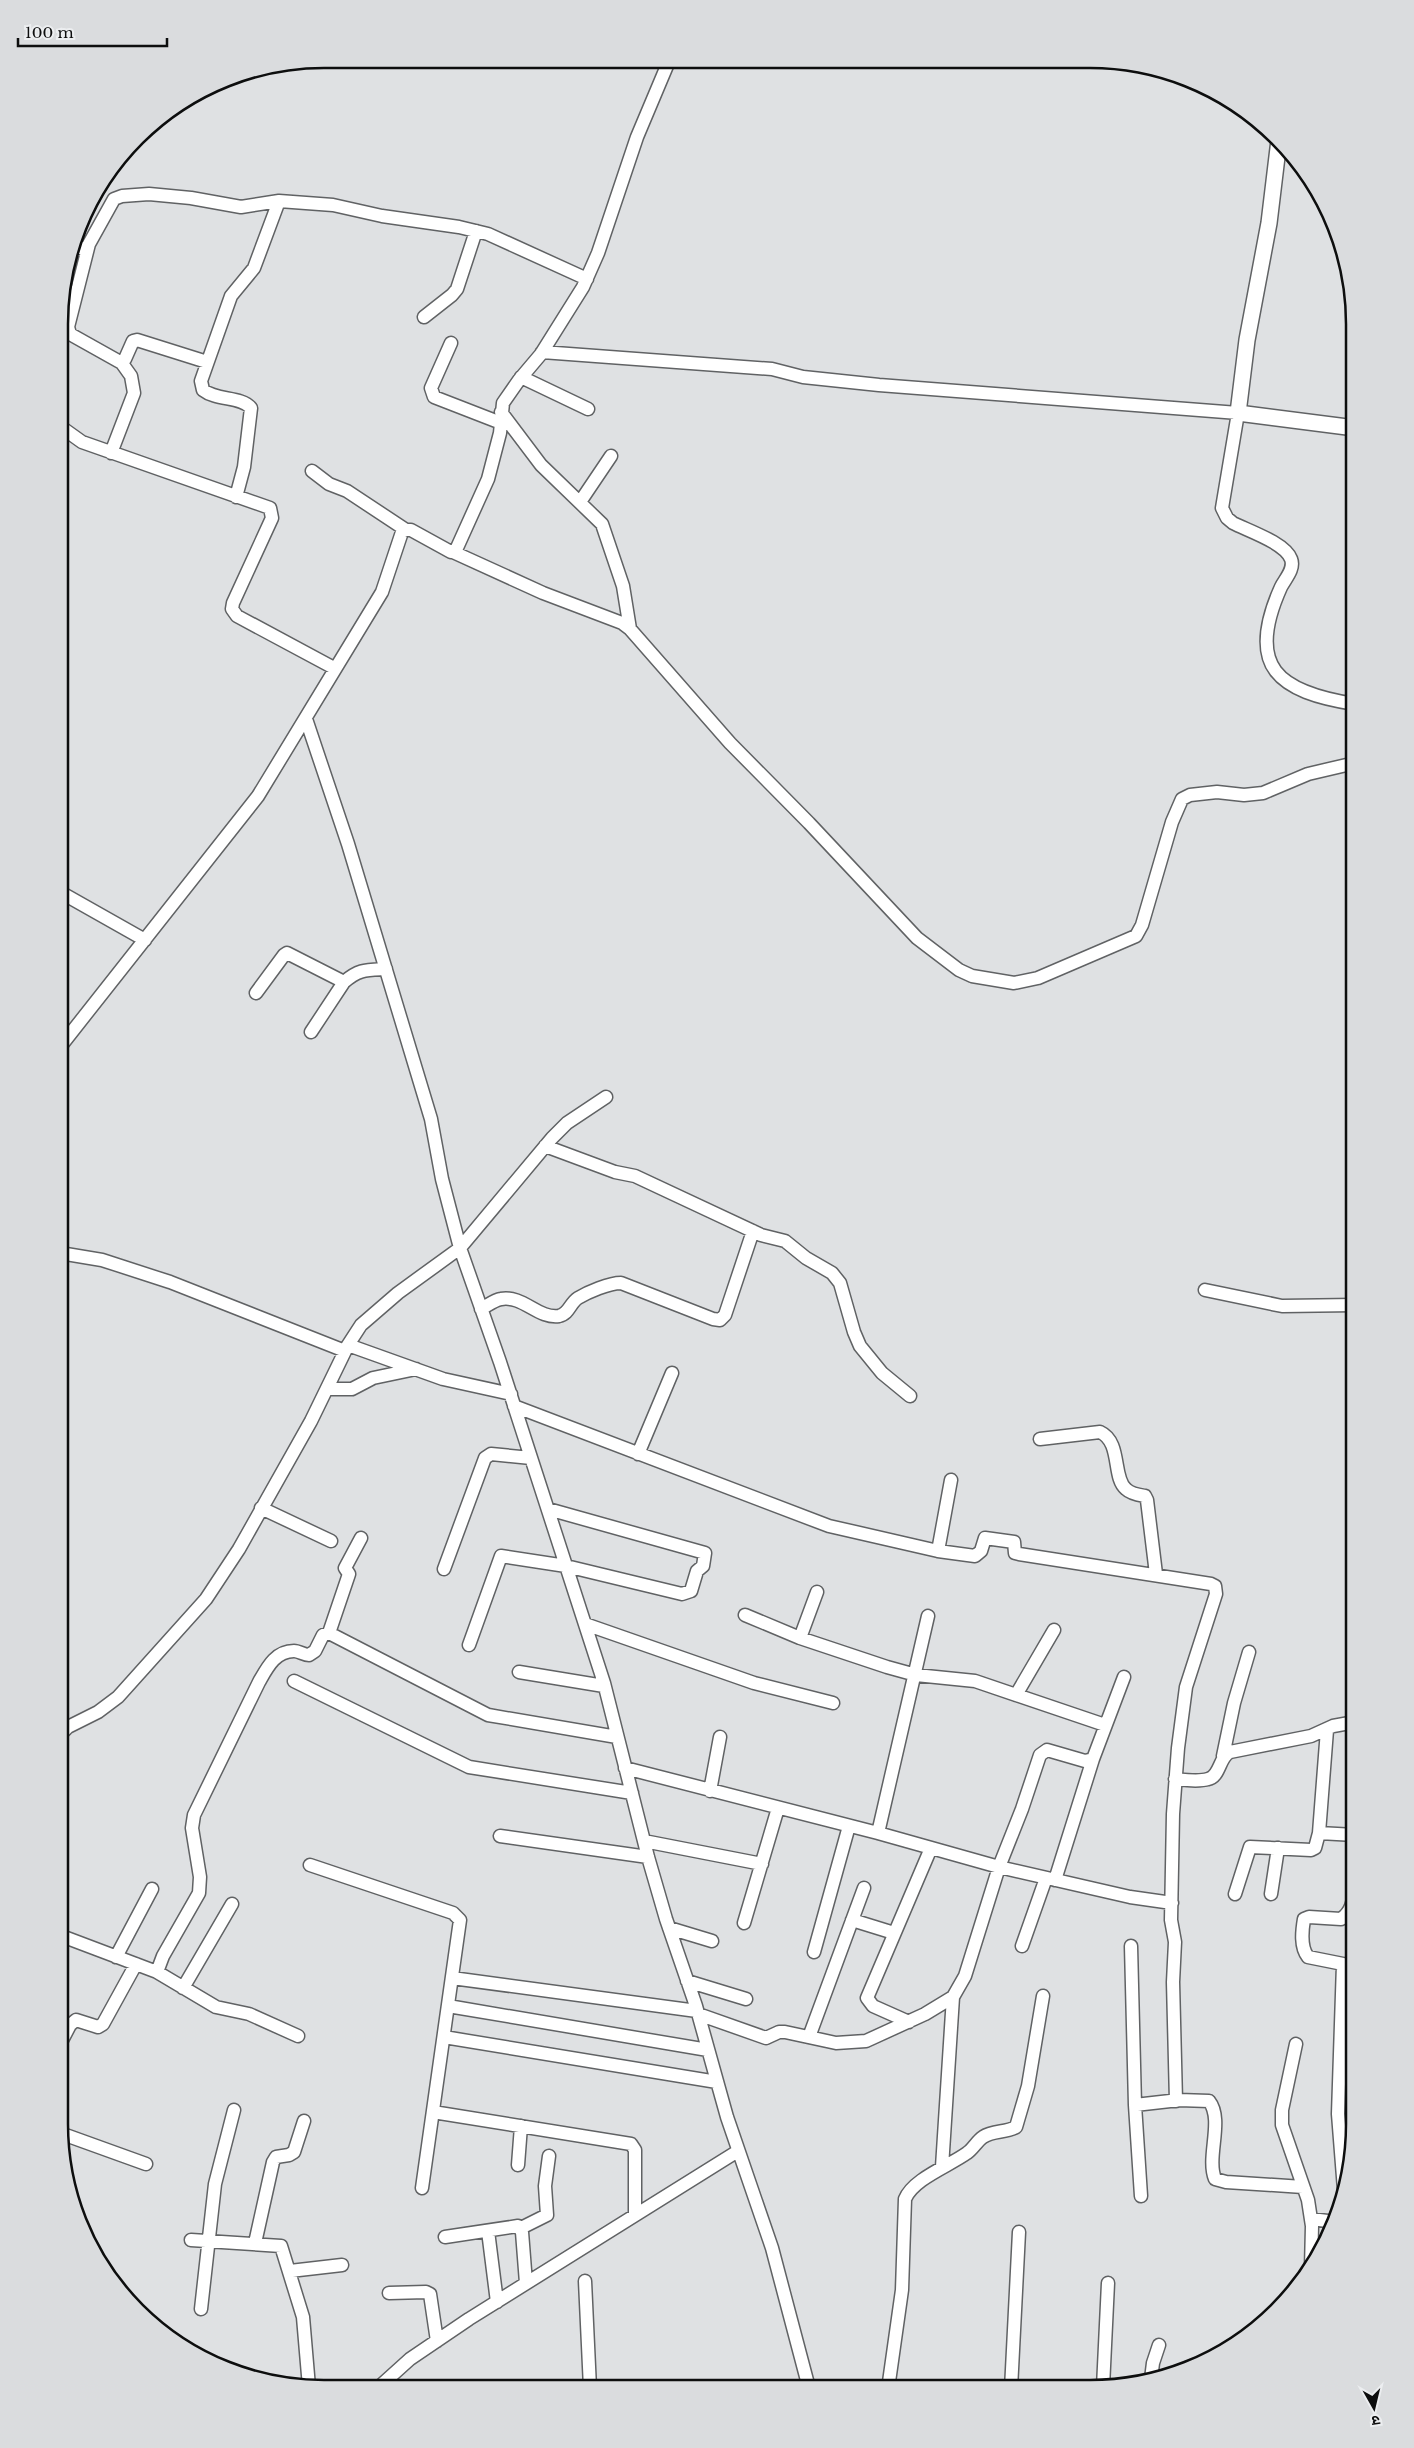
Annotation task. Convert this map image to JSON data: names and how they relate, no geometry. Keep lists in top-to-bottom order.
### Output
{
  "scale_bar": "100 m",
  "north": "bottom"
}
